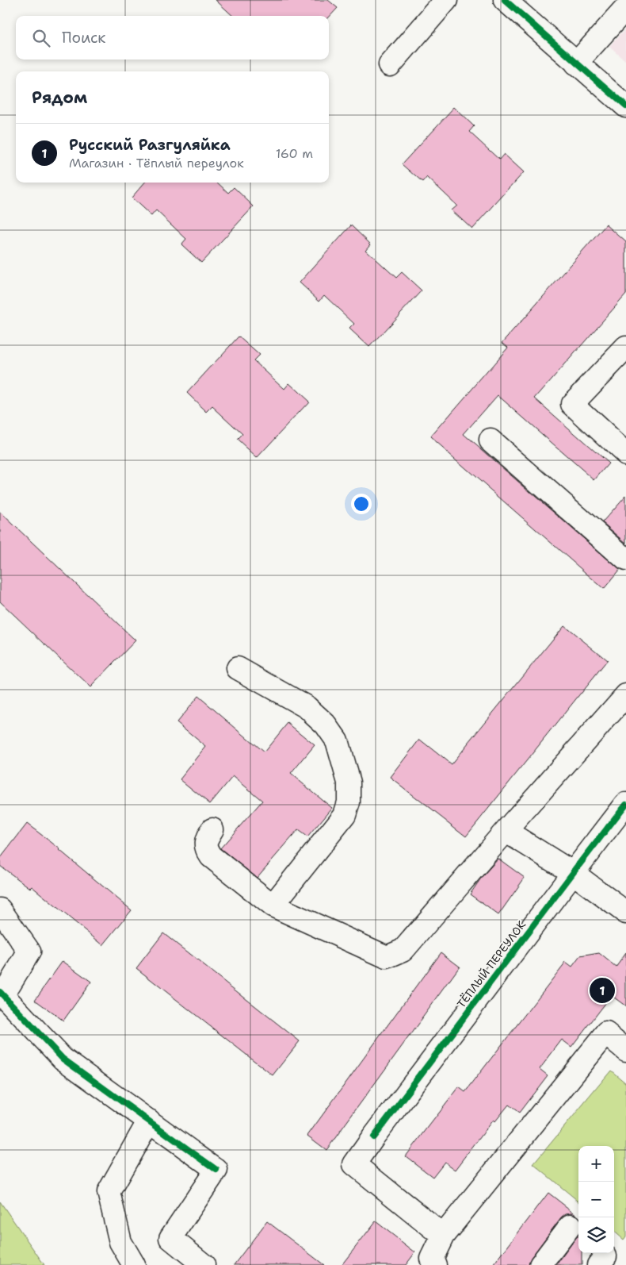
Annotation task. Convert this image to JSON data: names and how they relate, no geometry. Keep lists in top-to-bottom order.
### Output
{
  "streets": {
    "street": ["ТЁПЛЫЙ ПЕРЕУЛОК"]
  },
  "page": {
    "search": "Поиск",
    "heading": "Рядом",
    "list": [
      {
        "mark": "1",
        "name": "Русский Разгуляйка",
        "note": "Магазин · Тёплый переулок",
        "value": "160 m"
      }
    ],
    "pins": "1",
    "map_buttons": ["+", "−"]
  }
}
